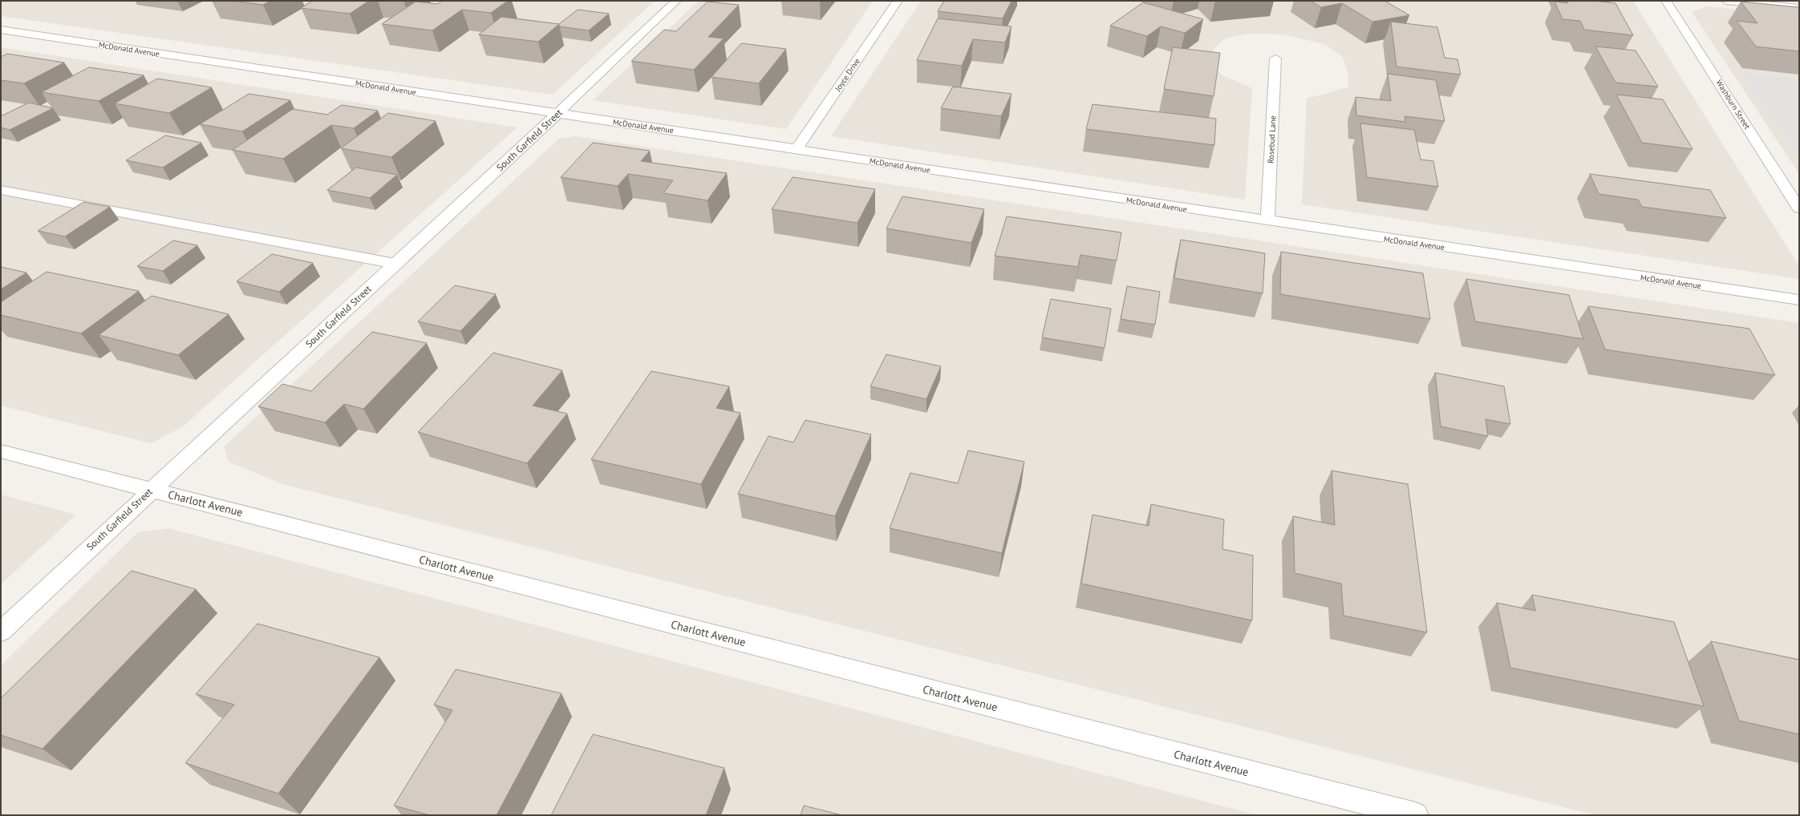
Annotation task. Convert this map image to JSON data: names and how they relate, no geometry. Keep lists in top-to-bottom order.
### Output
{
  "streets": {
    "street": [
      "McDonald Avenue",
      "Joyce Drive",
      "Washburn Street",
      "Rosebud Lane",
      "South Garfield Street",
      "Charlott Avenue"
    ]
  },
  "crossings": [
    ["McDonald Avenue", "Joyce Drive"],
    ["McDonald Avenue", "Rosebud Lane"],
    ["McDonald Avenue", "South Garfield Street"],
    ["South Garfield Street", "Charlott Avenue"]
  ]
}
